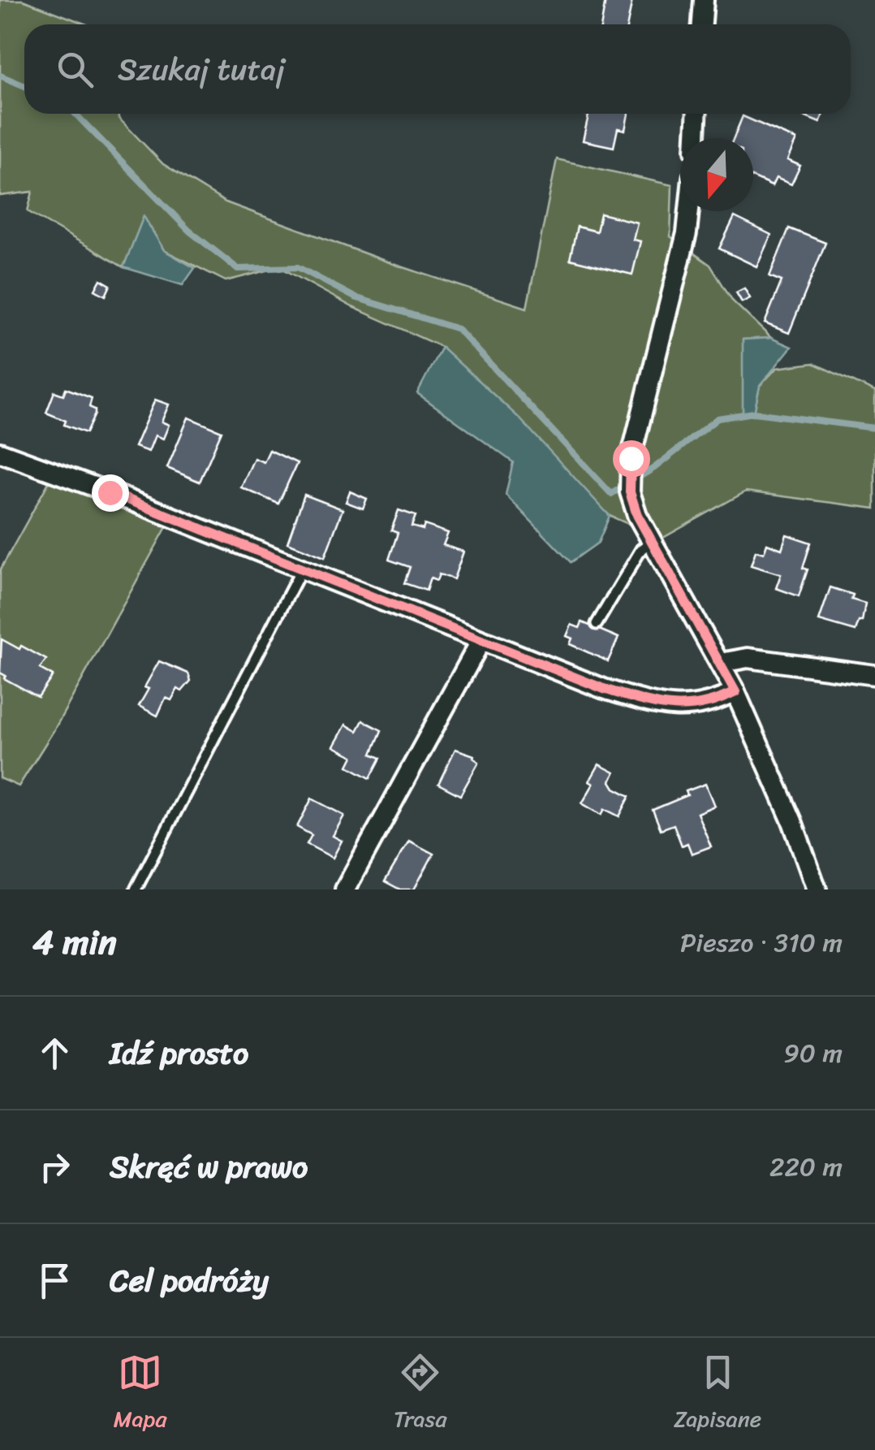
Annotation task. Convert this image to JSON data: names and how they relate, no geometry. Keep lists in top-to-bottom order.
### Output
{
  "north": "bottom",
  "page": {
    "search": "Szukaj tutaj",
    "heading": ["4 min", "Pieszo · 310 m"],
    "list": [
      ["Idź prosto", "90 m"],
      ["Skręć w prawo", "220 m"],
      "Cel podróży"
    ],
    "nav": ["Mapa", "Trasa", "Zapisane"]
  }
}
